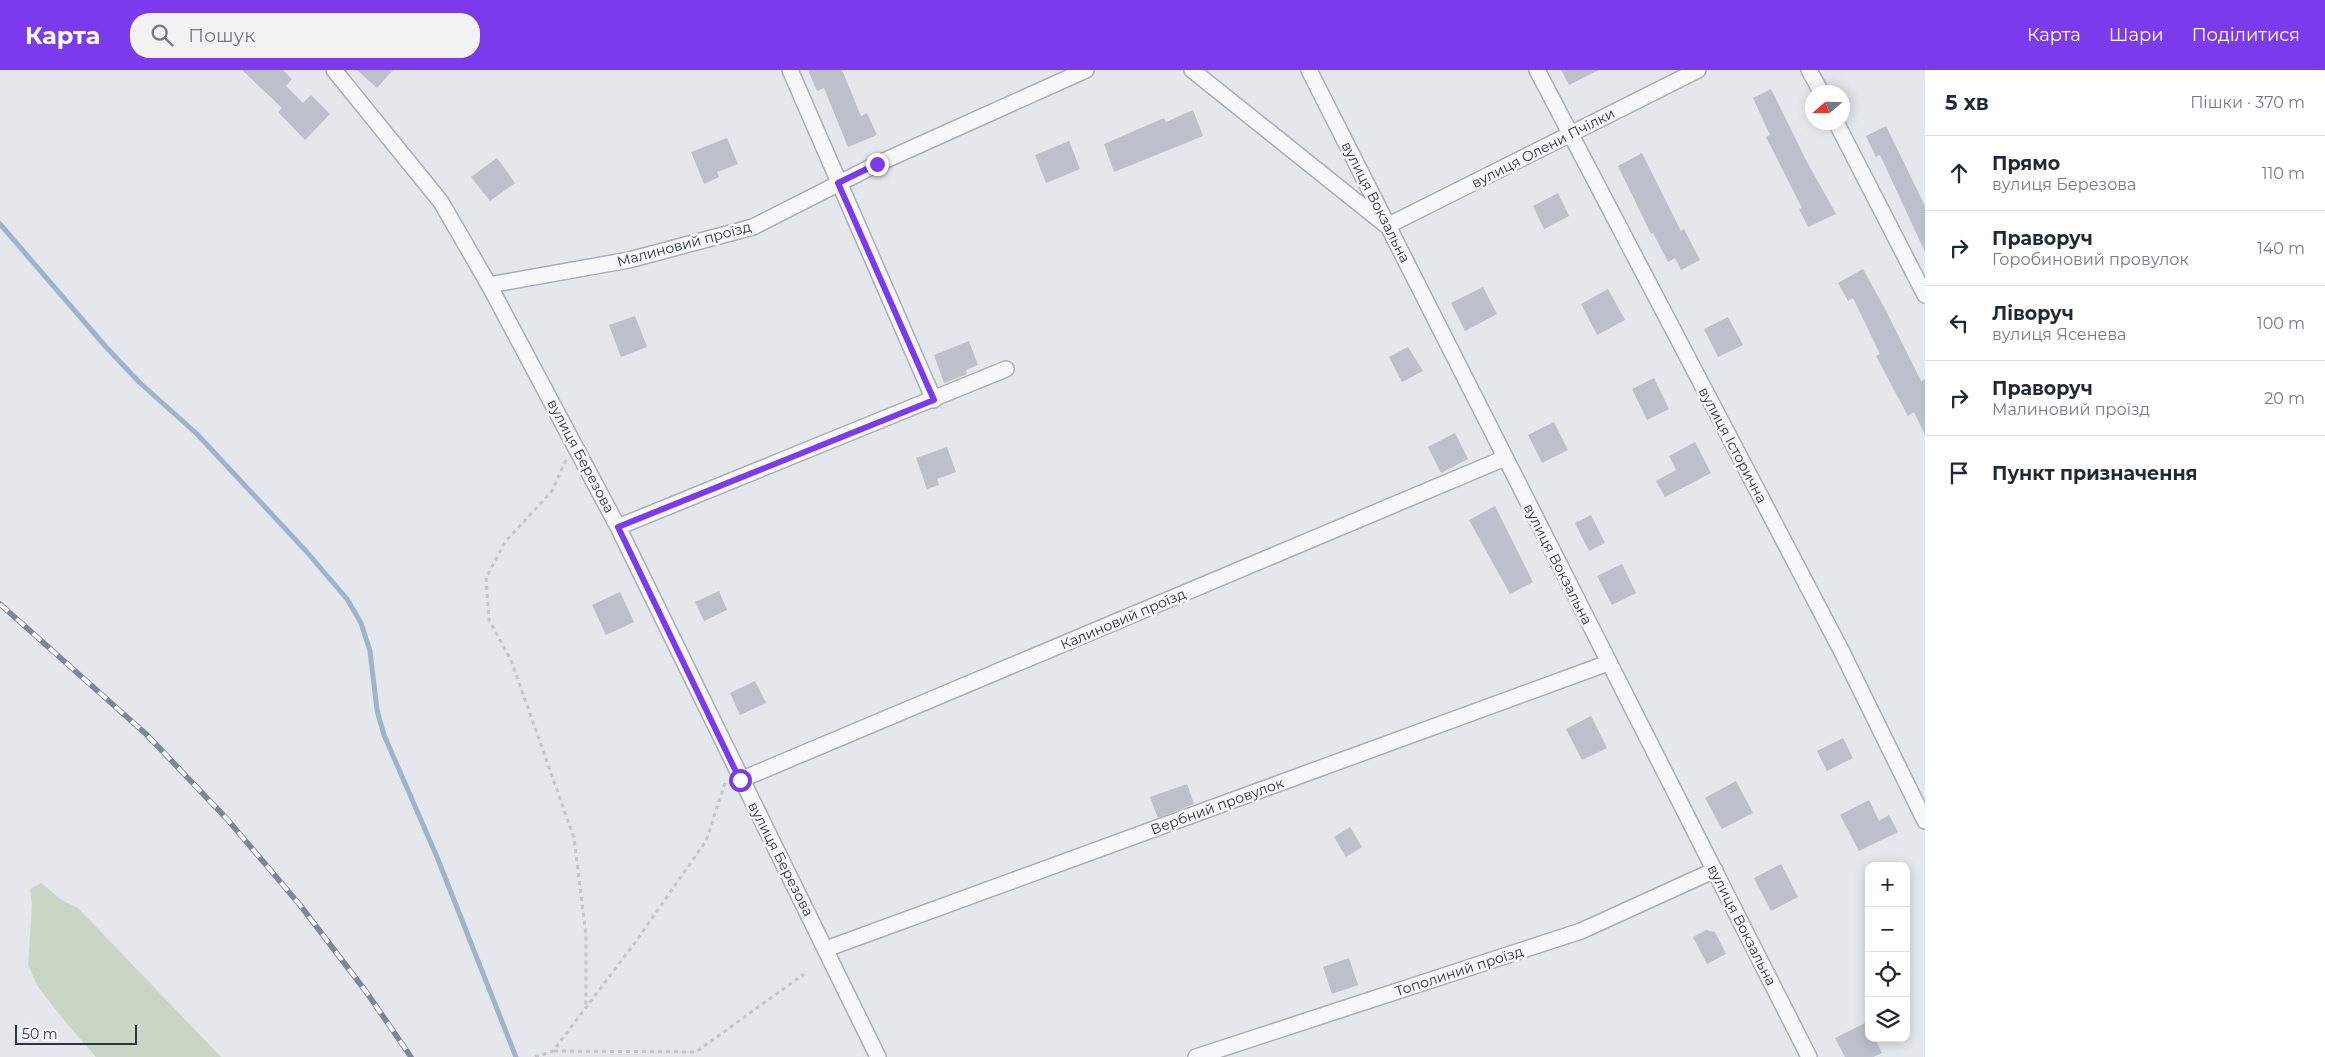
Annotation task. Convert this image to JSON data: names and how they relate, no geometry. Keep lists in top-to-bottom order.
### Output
{
  "streets": {
    "street": [
      "вулиця Олени Пчілки",
      "вулиця Вокзальна",
      "Малиновий проїзд",
      "вулиця Історична",
      "вулиця Березова",
      "Калиновий проїзд",
      "Вербний провулок",
      "Тополиний проїзд"
    ]
  },
  "crossings": [
    ["вулиця Олени Пчілки", "вулиця Вокзальна"],
    ["вулиця Олени Пчілки", "вулиця Історична"],
    ["вулиця Вокзальна", "Калиновий проїзд"],
    ["вулиця Вокзальна", "Вербний провулок"],
    ["вулиця Вокзальна", "Тополиний проїзд"],
    ["Малиновий проїзд", "вулиця Березова"],
    ["вулиця Березова", "Калиновий проїзд"],
    ["вулиця Березова", "Вербний провулок"]
  ],
  "scale_bar": "50 m",
  "north": "left",
  "page": {
    "header": "Карта",
    "search": "Пошук",
    "nav": ["Карта", "Шари", "Поділитися"],
    "heading": ["5 хв", "Пішки · 370 m"],
    "list": [
      ["Прямо", "вулиця Березова", "110 m"],
      ["Праворуч", "Горобиновий провулок", "140 m"],
      ["Ліворуч", "вулиця Ясенева", "100 m"],
      ["Праворуч", "Малиновий проїзд", "20 m"],
      "Пункт призначення"
    ],
    "map_buttons": ["+", "−"],
    "scale": "50 m"
  }
}
